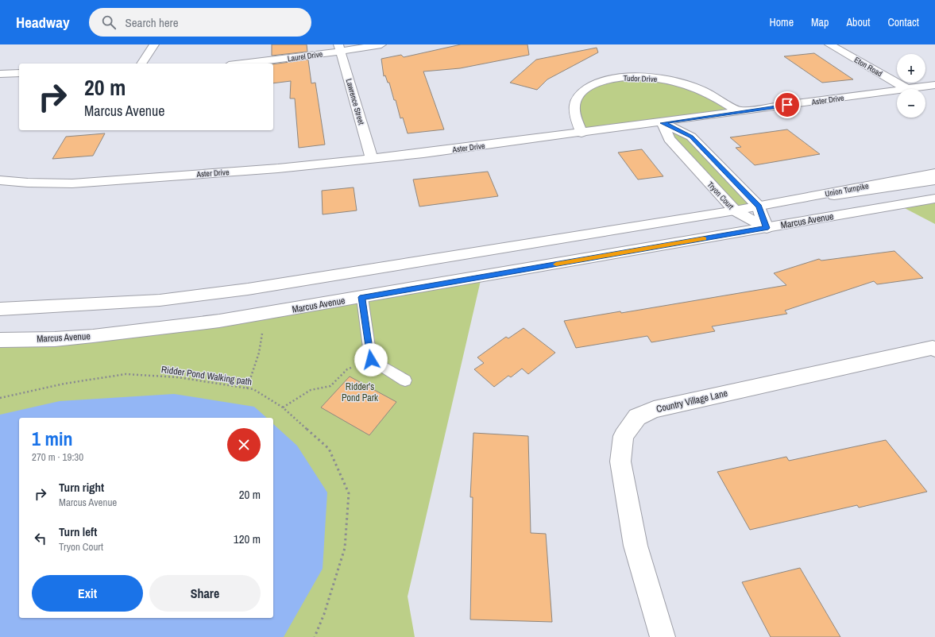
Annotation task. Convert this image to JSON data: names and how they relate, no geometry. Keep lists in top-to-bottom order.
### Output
{
  "streets": {
    "street": [
      "Laurel Drive",
      "Eton Road",
      "Tudor Drive",
      "Aster Drive",
      "Lawrence Street",
      "Union Turnpike",
      "Tryon Court",
      "Marcus Avenue",
      "Country Village Lane"
    ],
    "path": ["Ridder Pond Walking path"]
  },
  "crossings": [
    ["Laurel Drive", "Lawrence Street"],
    ["Eton Road", "Aster Drive"],
    ["Tudor Drive", "Aster Drive"],
    ["Aster Drive", "Lawrence Street"],
    ["Aster Drive", "Tryon Court"],
    ["Tryon Court", "Marcus Avenue"]
  ],
  "parks": ["Ridder's Pond Park"],
  "page": {
    "header": "Headway",
    "search": "Search here",
    "nav": [
      "Home",
      "Map",
      "About",
      "Contact"
    ],
    "map_buttons": ["+", "−"],
    "turn": ["20 m", "Marcus Avenue"],
    "heading": ["1 min", "270 m · 19:30"],
    "list": [
      {
        "name": "Turn right",
        "note": "Marcus Avenue",
        "value": "20 m"
      },
      {
        "name": "Turn left",
        "note": "Tryon Court",
        "value": "120 m"
      }
    ],
    "buttons": ["Exit", "Share"]
  }
}
